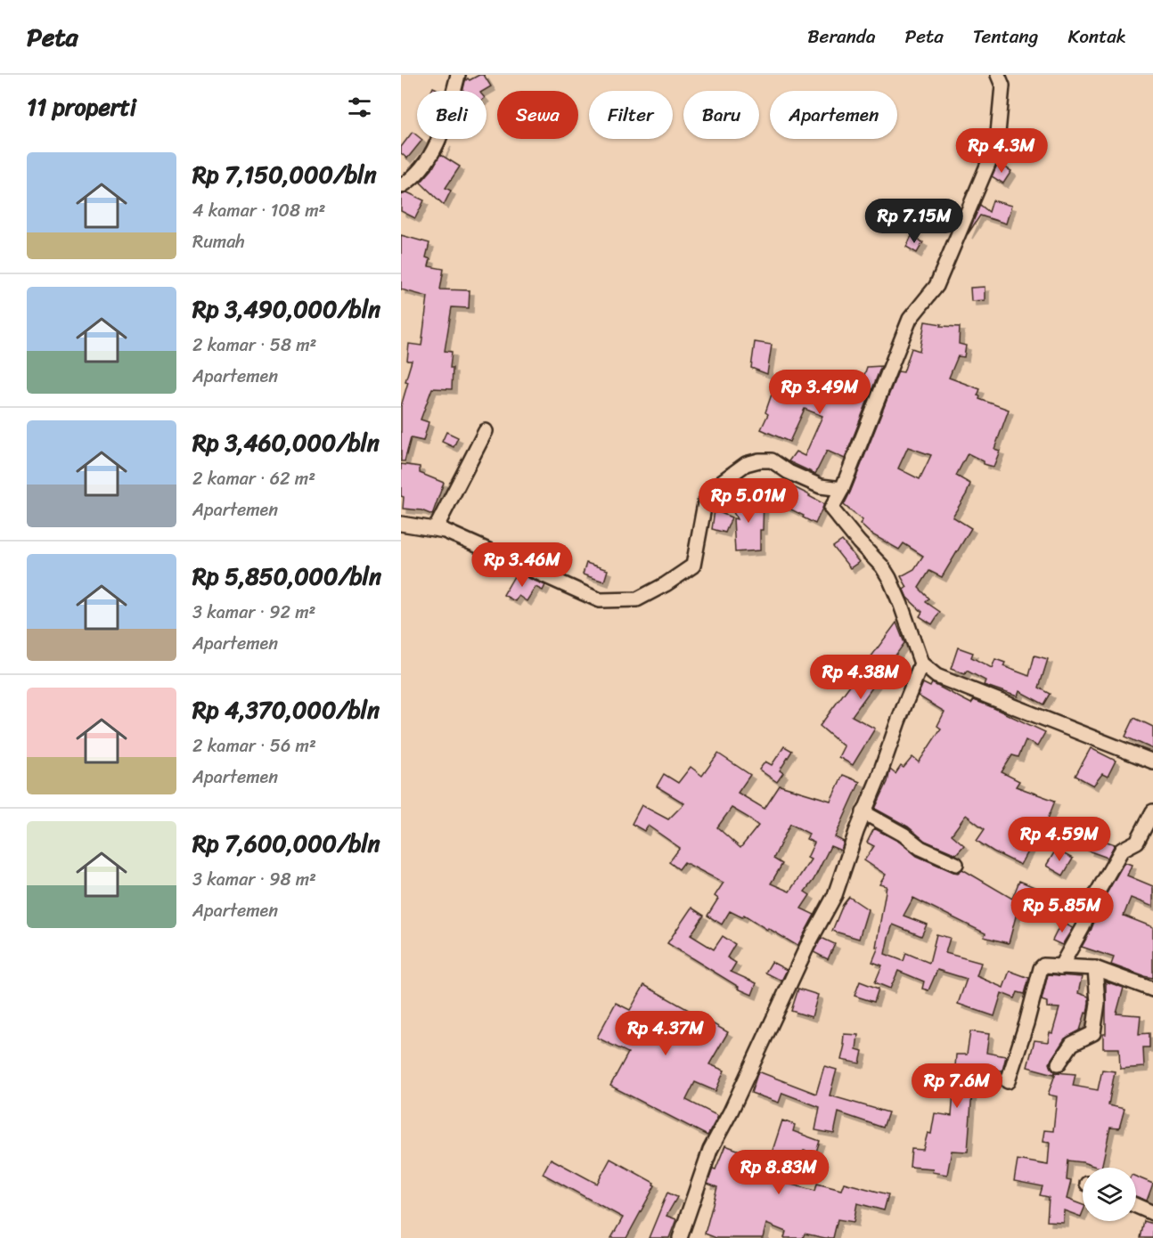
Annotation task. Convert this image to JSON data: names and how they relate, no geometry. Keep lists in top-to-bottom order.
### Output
{
  "page": {
    "header": "Peta",
    "nav": [
      "Beranda",
      "Peta",
      "Tentang",
      "Kontak"
    ],
    "heading": "11 properti",
    "chip": [
      "Beli",
      "Sewa",
      "Filter",
      "Baru",
      "Apartemen"
    ],
    "price": [
      "Rp 4.3M",
      "Rp 7.15M",
      "Rp 3.49M",
      "Rp 5.01M",
      "Rp 3.46M",
      "Rp 4.38M",
      "Rp 4.59M",
      "Rp 5.85M",
      "Rp 4.37M",
      "Rp 7.6M",
      "Rp 8.83M"
    ],
    "list": [
      {
        "name": "Rp 7,150,000/bln",
        "note": "4 kamar · 108 m² · Rumah"
      },
      {
        "name": "Rp 3,490,000/bln",
        "note": "2 kamar · 58 m² · Apartemen"
      },
      {
        "name": "Rp 3,460,000/bln",
        "note": "2 kamar · 62 m² · Apartemen"
      },
      {
        "name": "Rp 5,850,000/bln",
        "note": "3 kamar · 92 m² · Apartemen"
      },
      {
        "name": "Rp 4,370,000/bln",
        "note": "2 kamar · 56 m² · Apartemen"
      },
      {
        "name": "Rp 7,600,000/bln",
        "note": "3 kamar · 98 m² · Apartemen"
      }
    ]
  }
}
